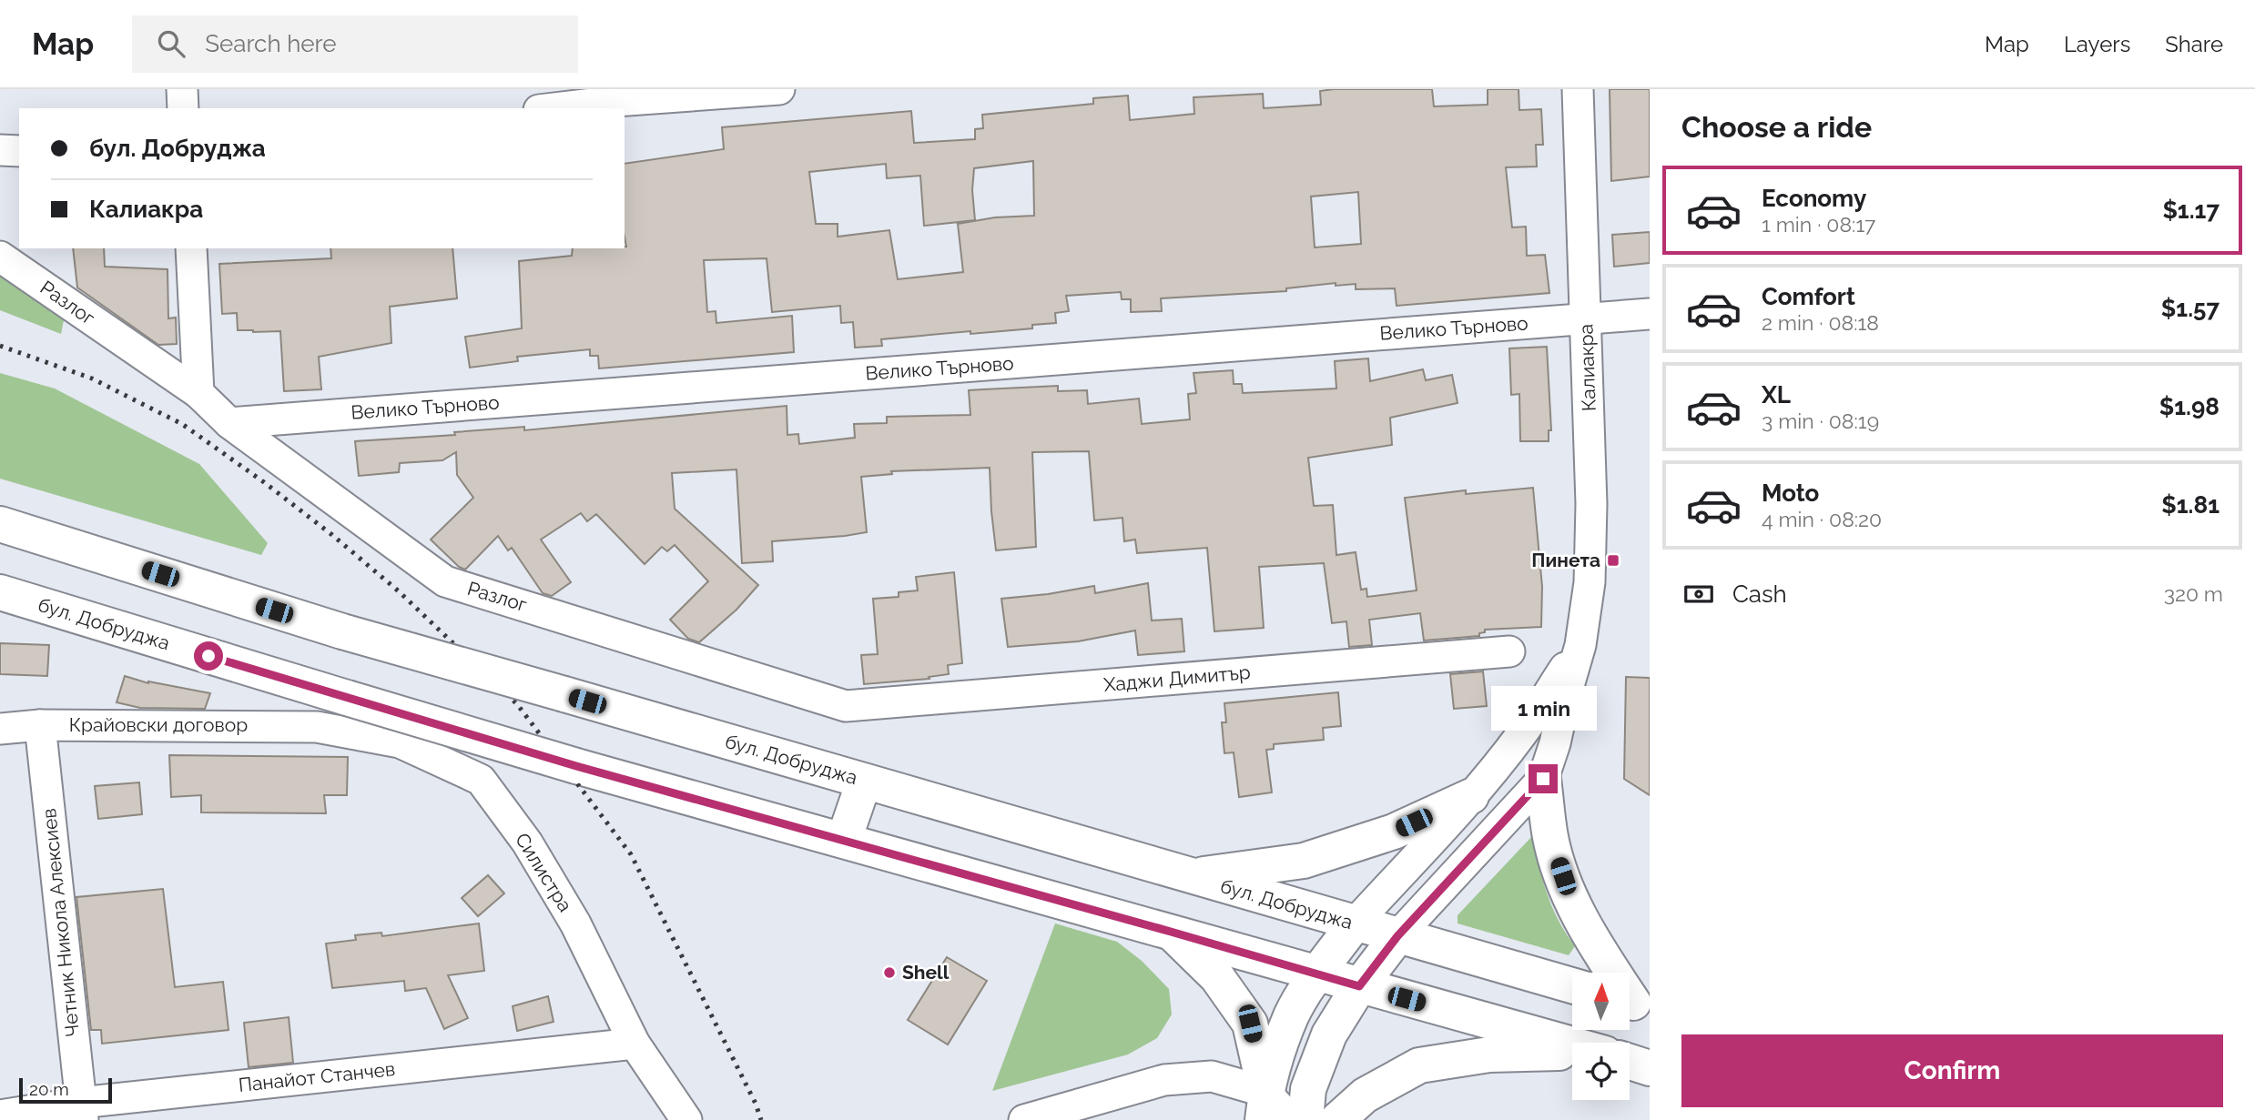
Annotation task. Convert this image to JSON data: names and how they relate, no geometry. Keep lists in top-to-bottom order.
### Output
{
  "streets": {
    "main road": ["бул. Добруджа"],
    "street": [
      "Разлог",
      "Велико Търново",
      "Калиакра",
      "Хаджи Димитър",
      "Крайовски договор",
      "Силистра",
      "Четник Никола Алексиев",
      "Панайот Станчев"
    ]
  },
  "crossings": [
    ["Разлог", "Велико Търново"],
    ["Разлог", "Хаджи Димитър"],
    ["Велико Търново", "Калиакра"],
    ["Калиакра", "бул. Добруджа"],
    ["Крайовски договор", "Силистра"],
    ["Крайовски договор", "Четник Никола Алексиев"],
    ["Силистра", "Панайот Станчев"],
    ["Четник Никола Алексиев", "Панайот Станчев"]
  ],
  "places": {
    "transit": ["Пинета"],
    "other": ["Shell"]
  },
  "scale_bar": "20 m",
  "north": "top",
  "page": {
    "header": "Map",
    "search": "Search here",
    "nav": ["Map", "Layers", "Share"],
    "heading": "Choose a ride",
    "banner": ["бул. Добруджа", "Калиакра"],
    "list": [
      {
        "name": "Economy",
        "note": "1 min · 08:17",
        "value": "$1.17"
      },
      {
        "name": "Comfort",
        "note": "2 min · 08:18",
        "value": "$1.57"
      },
      {
        "name": "XL",
        "note": "3 min · 08:19",
        "value": "$1.98"
      },
      {
        "name": "Moto",
        "note": "4 min · 08:20",
        "value": "$1.81"
      }
    ],
    "pay": ["Cash", "320 m"],
    "bubble": "1 min",
    "buttons": "Confirm",
    "scale": "20 m"
  }
}
